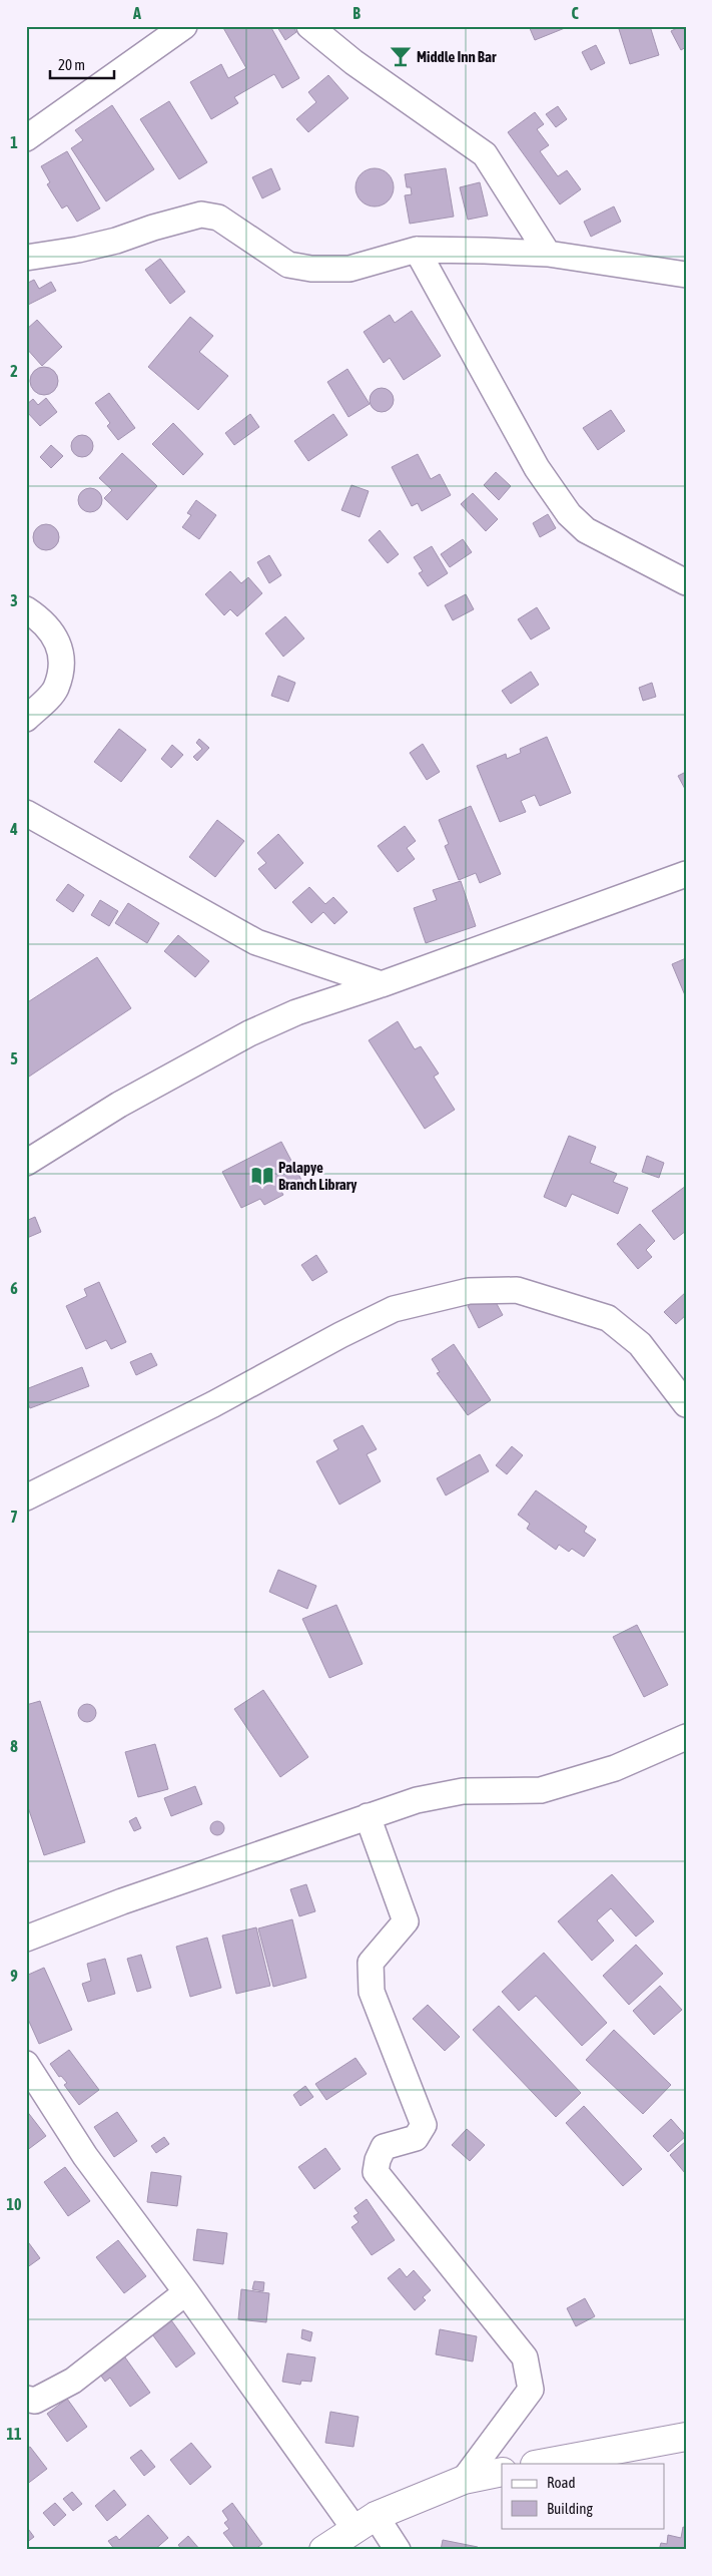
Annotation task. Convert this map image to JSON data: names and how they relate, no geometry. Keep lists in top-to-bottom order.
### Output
{
  "places": {
    "bar": ["Middle Inn Bar"],
    "library": ["Palapye Branch Library"]
  },
  "legend": ["Road", "Building"],
  "scale_bar": "20 m",
  "grid": {
    "columns": ["A", "B", "C"],
    "rows": [
      "1",
      "2",
      "3",
      "4",
      "5",
      "6",
      "7",
      "8",
      "9",
      "10",
      "11"
    ]
  }
}
